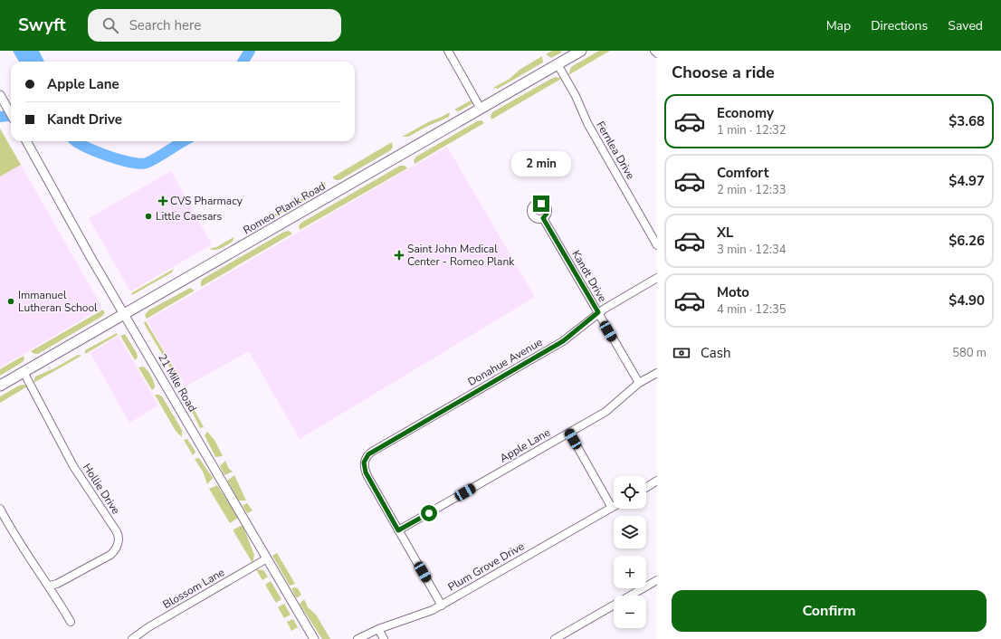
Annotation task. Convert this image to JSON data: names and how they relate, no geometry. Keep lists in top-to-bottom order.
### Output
{
  "streets": {
    "main road": ["Romeo Plank Road"],
    "street": [
      "Fernlea Drive",
      "Kandt Drive",
      "Donahue Avenue",
      "21 Mile Road",
      "Apple Lane",
      "Hollie Drive",
      "Plum Grove Drive",
      "Blossom Lane"
    ]
  },
  "crossings": [
    ["Fernlea Drive", "Romeo Plank Road"],
    ["Romeo Plank Road", "21 Mile Road"],
    ["Romeo Plank Road", "Hollie Drive"],
    ["Kandt Drive", "Donahue Avenue"],
    ["Kandt Drive", "Apple Lane"],
    ["Donahue Avenue", "Apple Lane"],
    ["21 Mile Road", "Blossom Lane"]
  ],
  "places": {
    "health": ["CVS Pharmacy", "Saint John Medical Center - Romeo Plank"],
    "other": ["Little Caesars", "Immanuel Lutheran School"]
  },
  "page": {
    "header": "Swyft",
    "search": "Search here",
    "nav": ["Map", "Directions", "Saved"],
    "heading": "Choose a ride",
    "banner": ["Apple Lane", "Kandt Drive"],
    "list": [
      {
        "name": "Economy",
        "note": "1 min · 12:32",
        "value": "$3.68"
      },
      {
        "name": "Comfort",
        "note": "2 min · 12:33",
        "value": "$4.97"
      },
      {
        "name": "XL",
        "note": "3 min · 12:34",
        "value": "$6.26"
      },
      {
        "name": "Moto",
        "note": "4 min · 12:35",
        "value": "$4.90"
      }
    ],
    "bubble": "2 min",
    "pay": ["Cash", "580 m"],
    "map_buttons": ["+", "−"],
    "buttons": "Confirm"
  }
}
